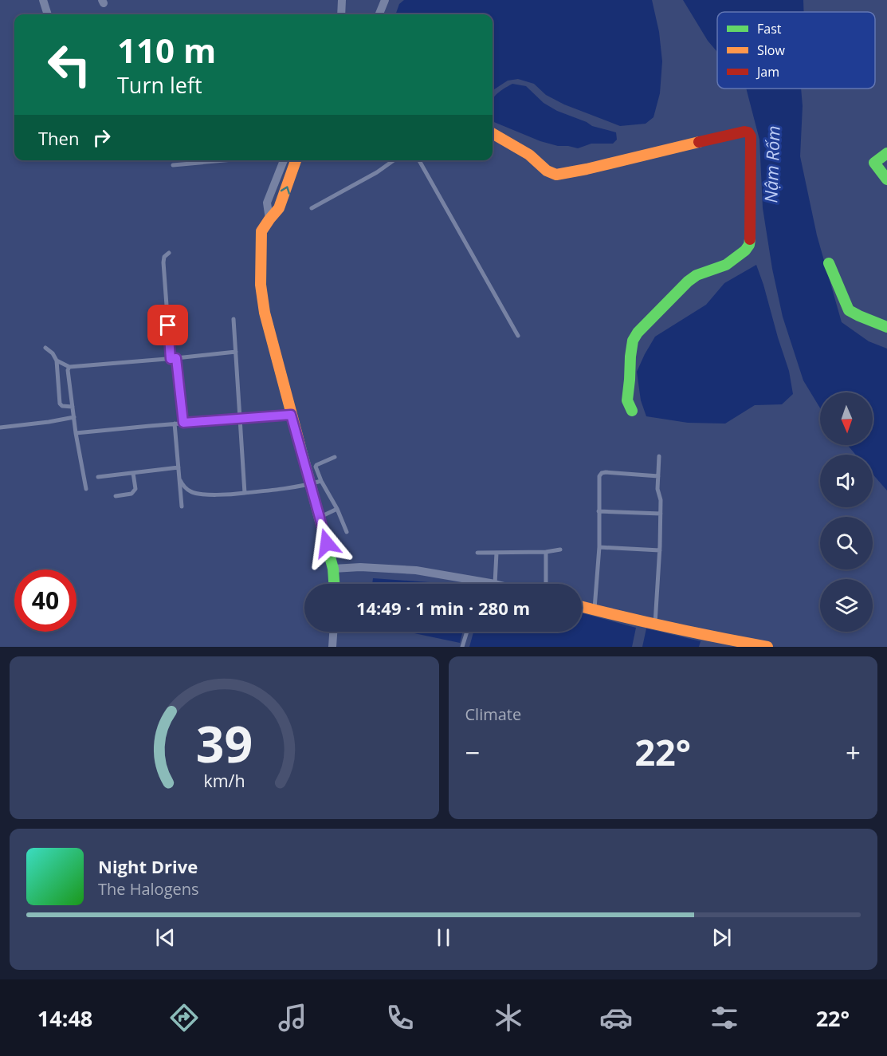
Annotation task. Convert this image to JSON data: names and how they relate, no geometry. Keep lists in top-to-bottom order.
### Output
{
  "water": ["Nậm Rốm"],
  "legend": ["Fast", "Slow", "Jam"],
  "north": "bottom",
  "page": {
    "turn": ["110 m", "Turn left"],
    "then": "Then",
    "limit": "40",
    "trip": "14:49 · 1 min · 280 m",
    "tile": "Climate",
    "heat": ["−", "22°", "+"],
    "song": ["Night Drive", "The Halogens"],
    "tabs": ["14:48", "22°"],
    "gauge": ["39", "km/h"]
  }
}
